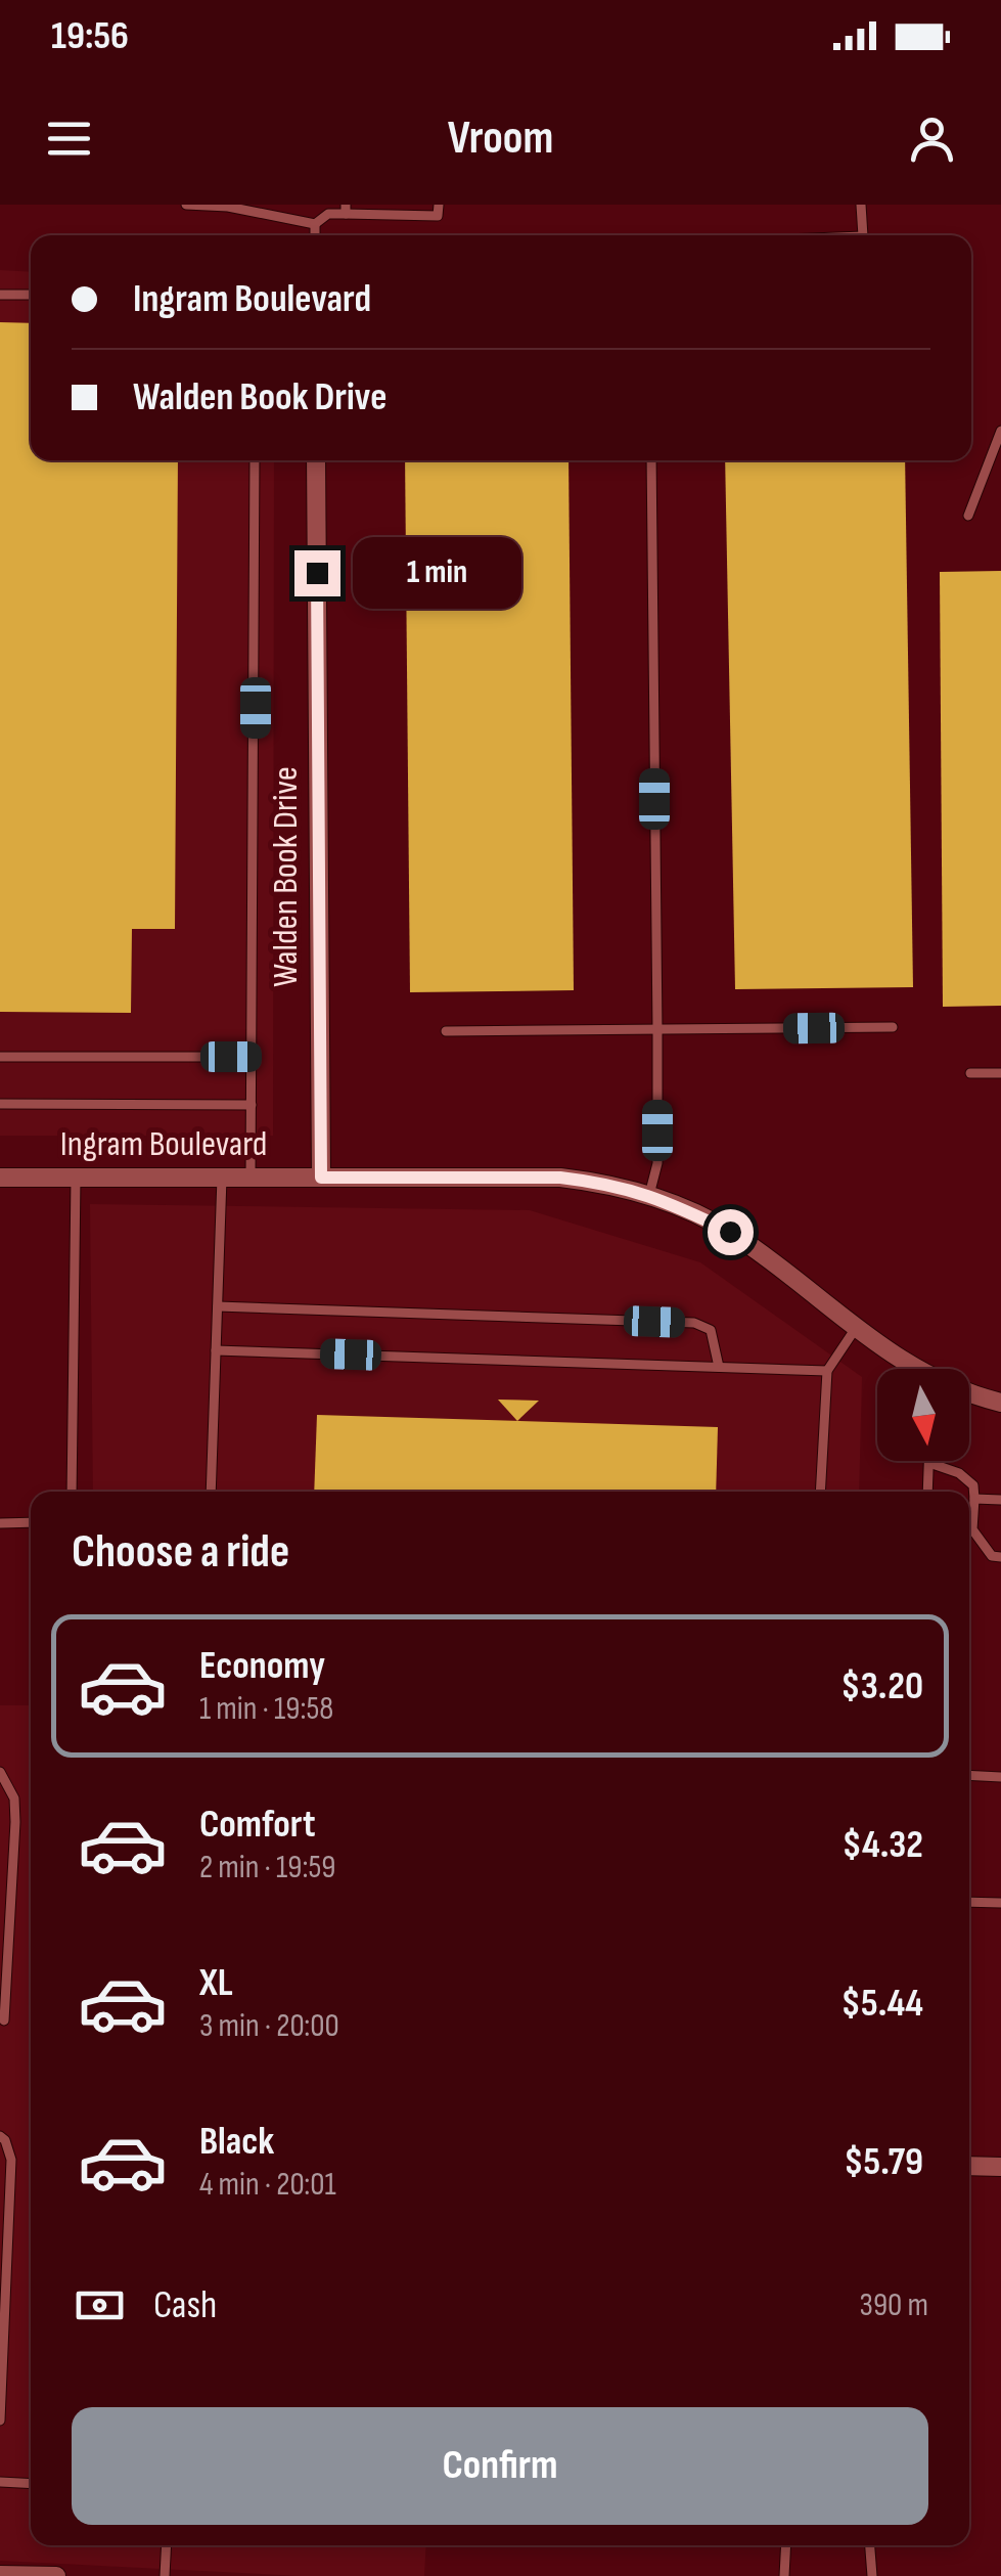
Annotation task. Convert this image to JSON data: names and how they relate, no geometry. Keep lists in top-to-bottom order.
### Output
{
  "streets": {
    "street": ["Walden Book Drive", "Ingram Boulevard"]
  },
  "crossings": [
    ["Walden Book Drive", "Ingram Boulevard"]
  ],
  "north": "bottom",
  "page": {
    "status": "19:56",
    "header": "Vroom",
    "banner": ["Ingram Boulevard", "Walden Book Drive"],
    "bubble": "1 min",
    "heading": "Choose a ride",
    "list": [
      {
        "name": "Economy",
        "note": "1 min · 19:58",
        "value": "$3.20"
      },
      {
        "name": "Comfort",
        "note": "2 min · 19:59",
        "value": "$4.32"
      },
      {
        "name": "XL",
        "note": "3 min · 20:00",
        "value": "$5.44"
      },
      {
        "name": "Black",
        "note": "4 min · 20:01",
        "value": "$5.79"
      }
    ],
    "pay": ["Cash", "390 m"],
    "buttons": "Confirm"
  }
}
